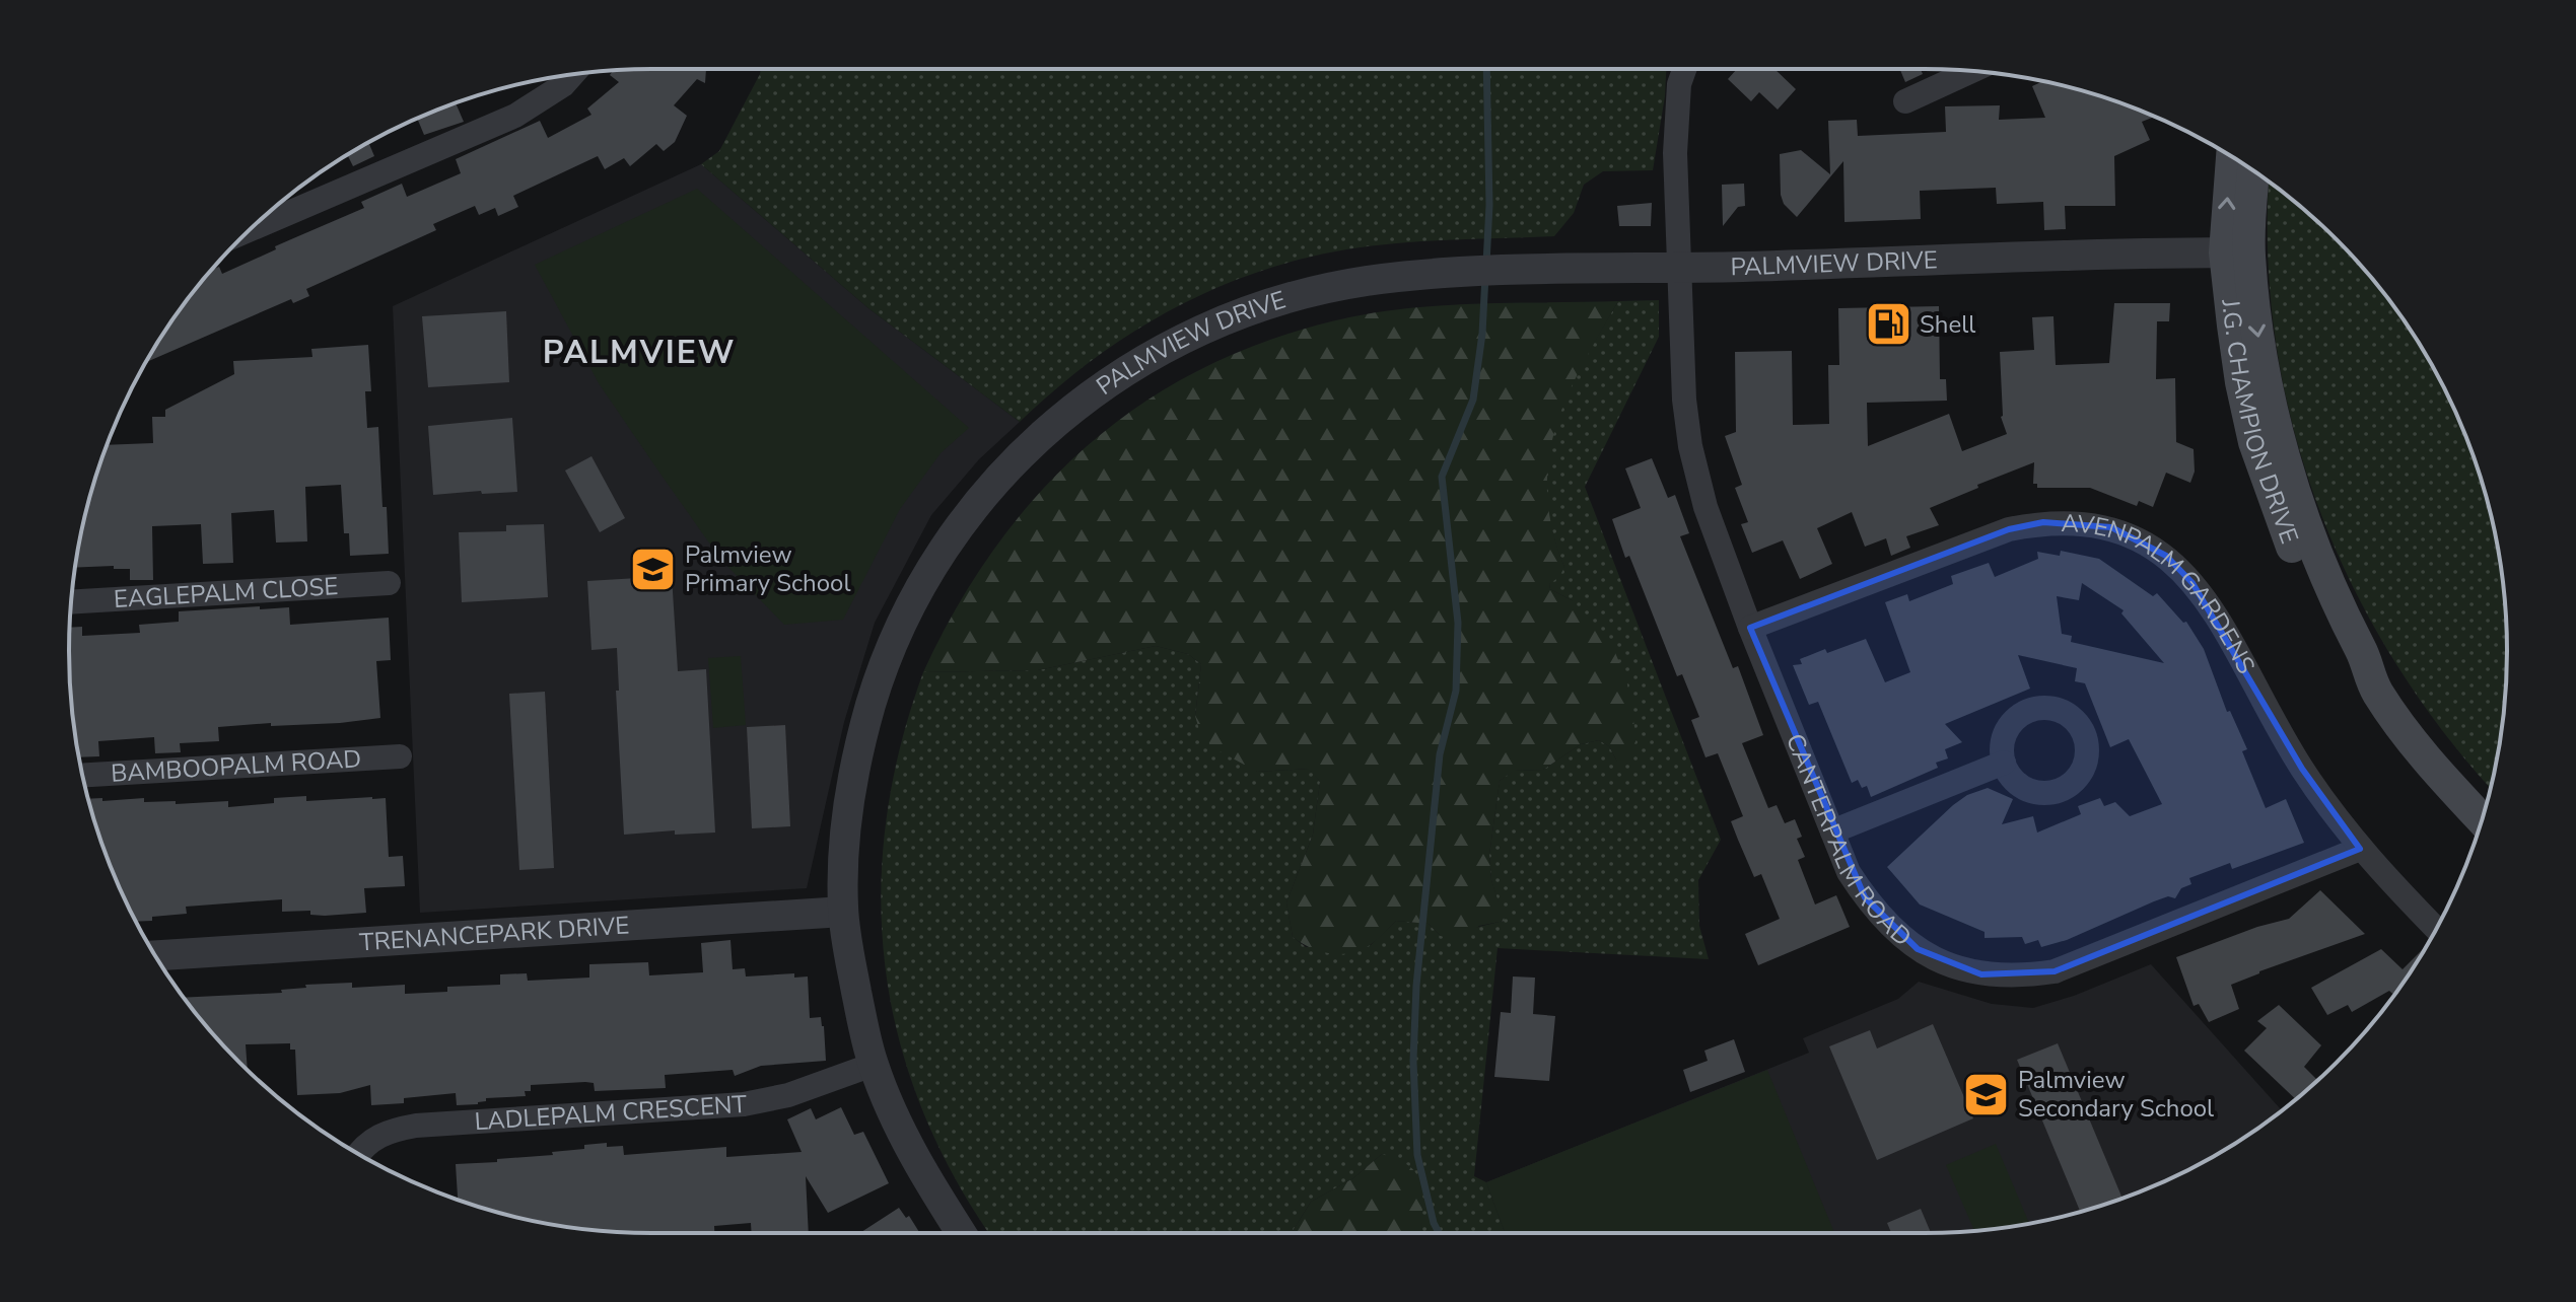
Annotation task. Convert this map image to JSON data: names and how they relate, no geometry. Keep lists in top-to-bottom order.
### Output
{
  "streets": {
    "main road": ["J.G. CHAMPION DRIVE"],
    "street": [
      "PALMVIEW DRIVE",
      "EAGLEPALM CLOSE",
      "AVENPALM GARDENS",
      "BAMBOOPALM ROAD",
      "CANTERPALM ROAD",
      "TRENANCEPARK DRIVE",
      "LADLEPALM CRESCENT"
    ]
  },
  "crossings": [
    ["PALMVIEW DRIVE", "J.G. CHAMPION DRIVE"],
    ["PALMVIEW DRIVE", "CANTERPALM ROAD"],
    ["PALMVIEW DRIVE", "TRENANCEPARK DRIVE"],
    ["PALMVIEW DRIVE", "LADLEPALM CRESCENT"],
    ["AVENPALM GARDENS", "CANTERPALM ROAD"]
  ],
  "districts": ["PALMVIEW"],
  "places": {
    "fuel station": ["Shell"],
    "school or university": ["Palmview Primary School", "Palmview Secondary School"]
  }
}
